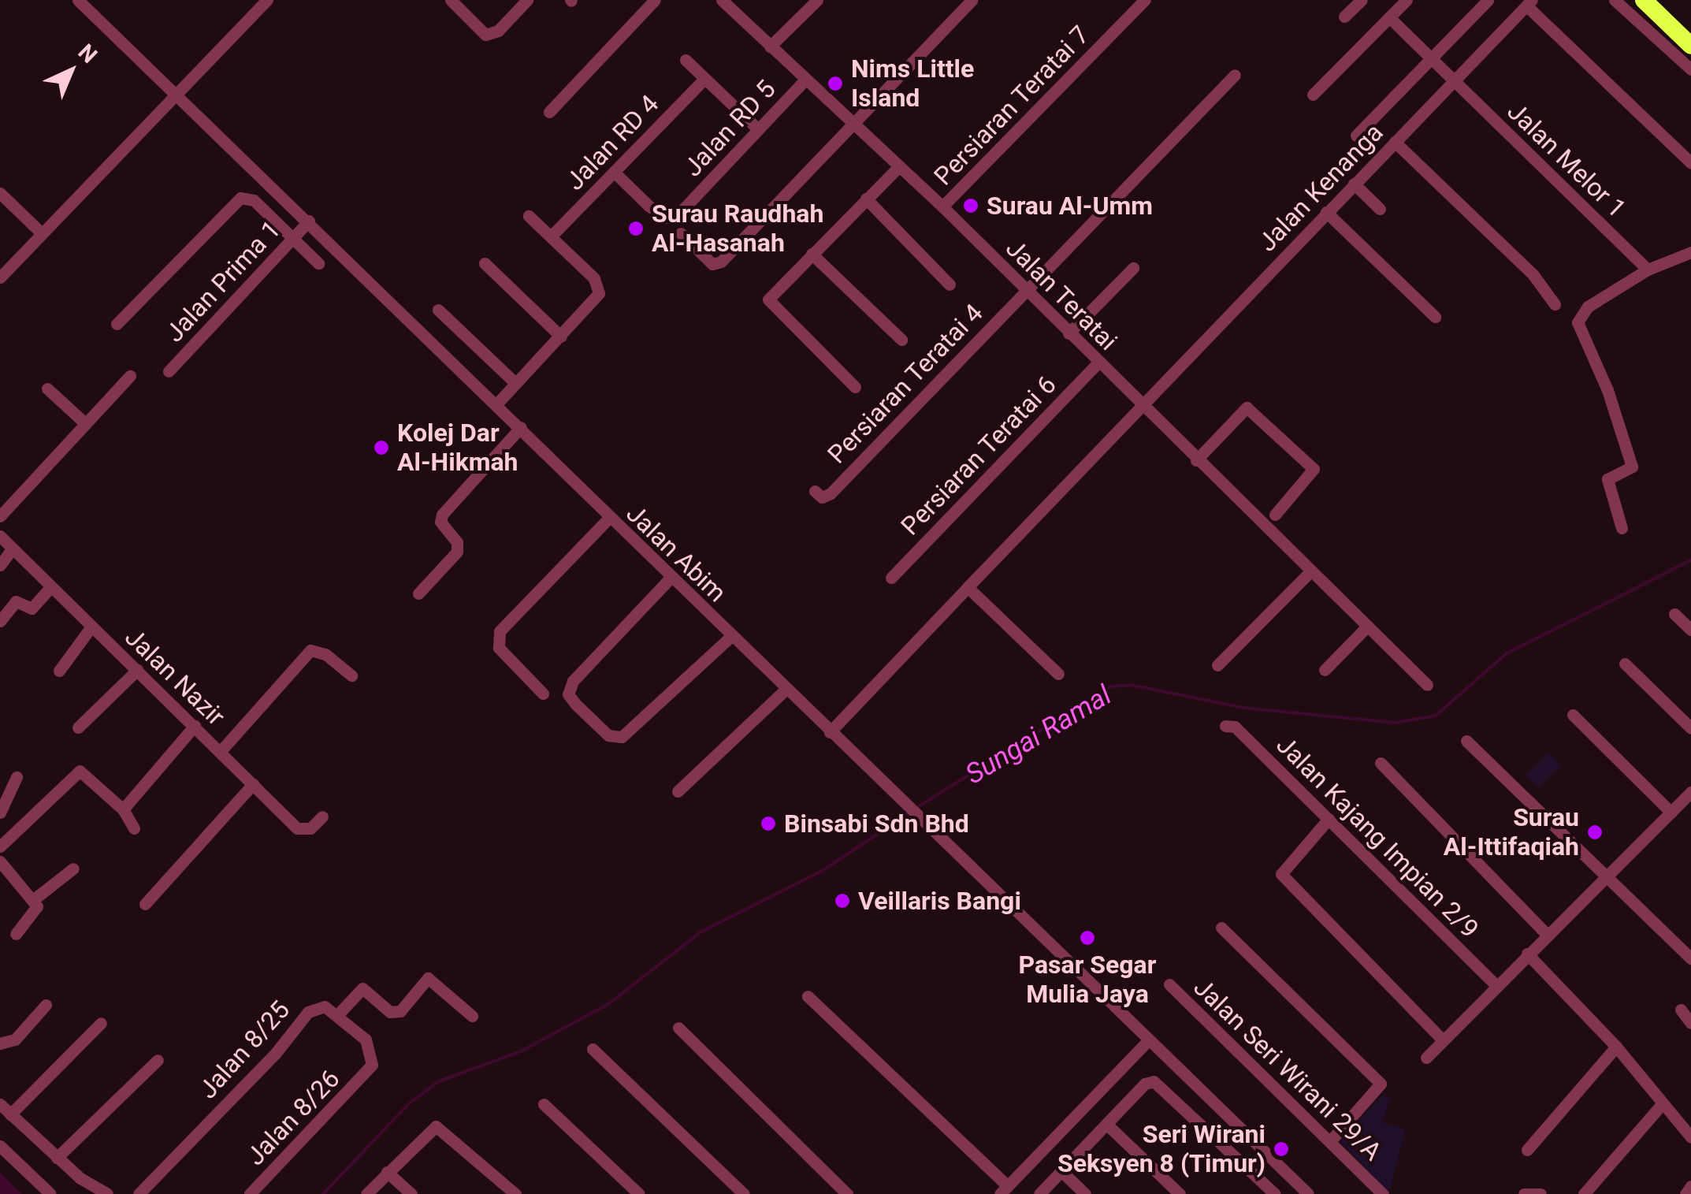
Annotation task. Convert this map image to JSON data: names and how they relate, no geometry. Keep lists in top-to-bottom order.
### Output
{
  "streets": {
    "street": [
      "Persiaran Teratai 7",
      "Jalan RD 5",
      "Jalan RD 4",
      "Jalan Melor 1",
      "Jalan Kenanga",
      "Jalan Prima 1",
      "Jalan Teratai",
      "Persiaran Teratai 4",
      "Persiaran Teratai 6",
      "Jalan Abim",
      "Jalan Nazir",
      "Jalan Kajang Impian 2/9",
      "Jalan 8/25",
      "Jalan Seri Wirani 29/A",
      "Jalan 8/26"
    ]
  },
  "crossings": [
    ["Persiaran Teratai 7", "Jalan Teratai"],
    ["Jalan RD 5", "Jalan RD 4"],
    ["Jalan RD 5", "Jalan Teratai"],
    ["Jalan Melor 1", "Jalan Kenanga"],
    ["Jalan Kenanga", "Jalan Teratai"],
    ["Jalan Kenanga", "Jalan Abim"],
    ["Jalan Prima 1", "Jalan Abim"],
    ["Jalan Teratai", "Persiaran Teratai 4"],
    ["Jalan Teratai", "Persiaran Teratai 6"],
    ["Jalan 8/25", "Jalan 8/26"]
  ],
  "water": ["Sungai Ramal"],
  "places": [
    "Nims Little Island",
    "Surau Al-Umm",
    "Surau Raudhah Al-Hasanah",
    "Kolej Dar Al-Hikmah",
    "Binsabi Sdn Bhd",
    "Surau Al-Ittifaqiah",
    "Veillaris Bangi",
    "Pasar Segar Mulia Jaya",
    "Seri Wirani Seksyen 8 (Timur)"
  ],
  "north": "top right"
}
